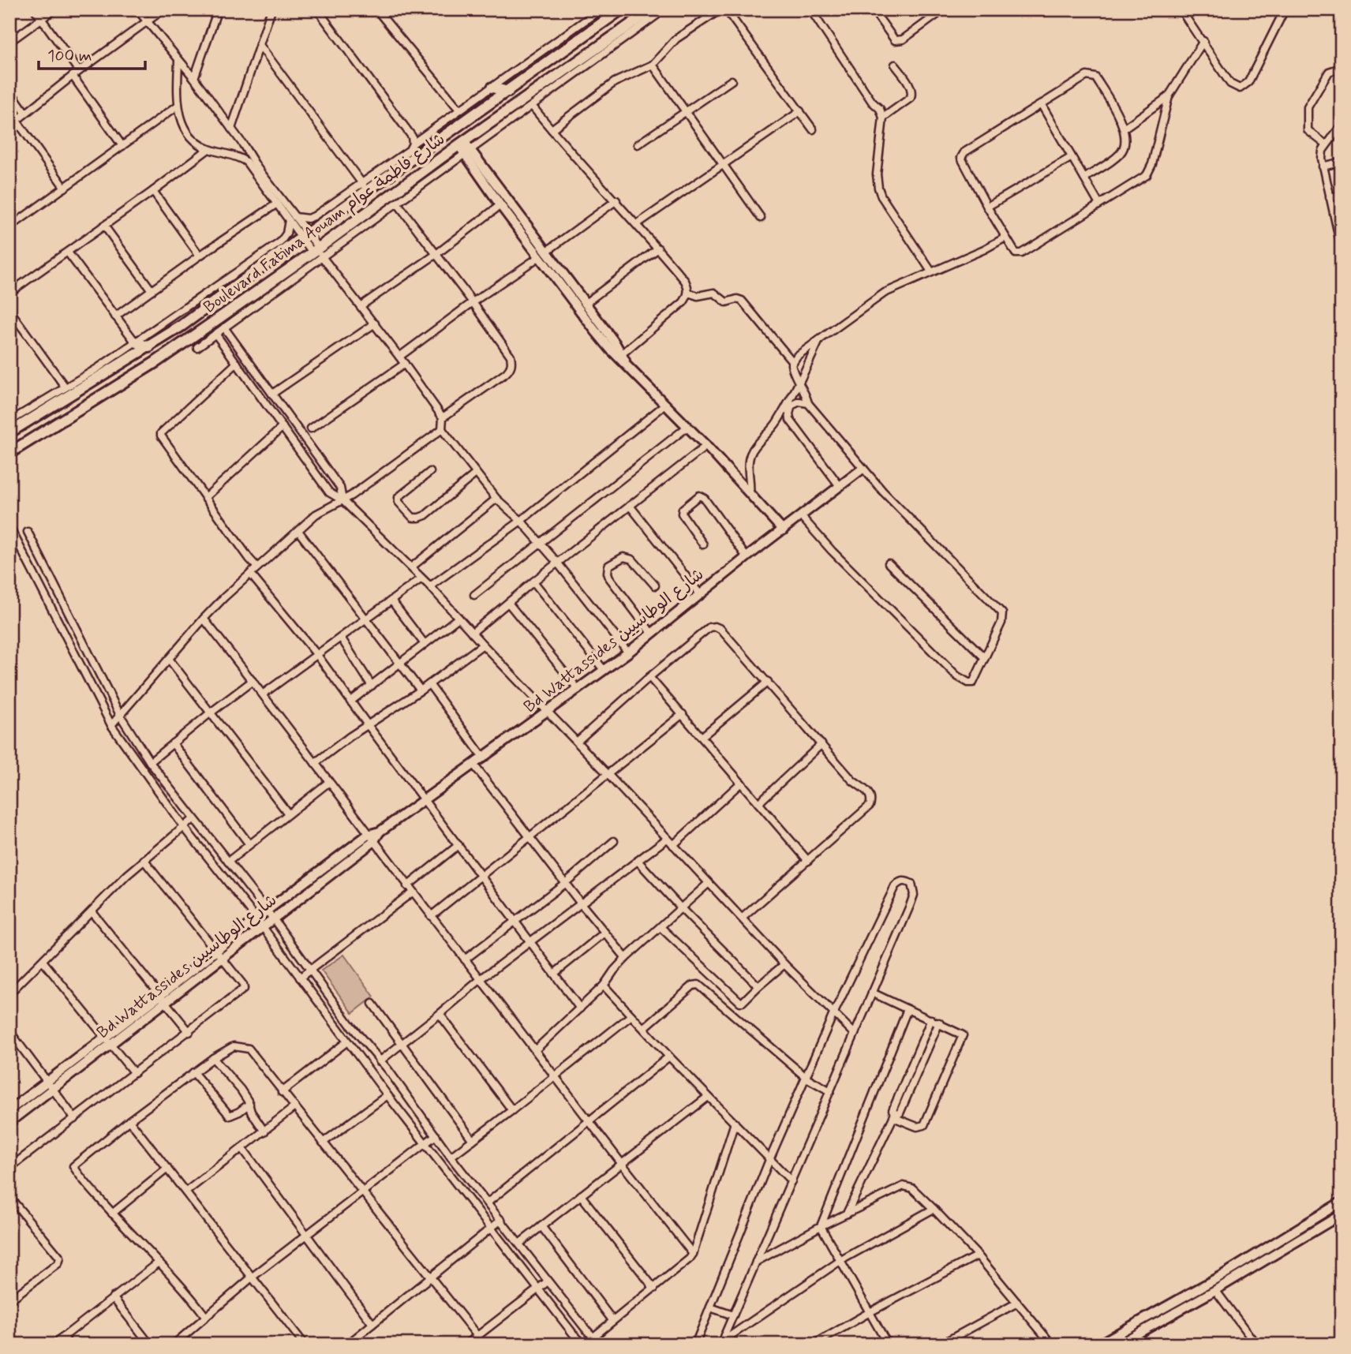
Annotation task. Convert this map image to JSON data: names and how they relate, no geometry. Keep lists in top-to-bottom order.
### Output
{
  "streets": {
    "main road": ["Boulevard Fatima Aouam شارع فاطمة عوام"],
    "street": ["Bd Wattassides شارع الوطاسيين"]
  },
  "scale_bar": "100 m"
}
